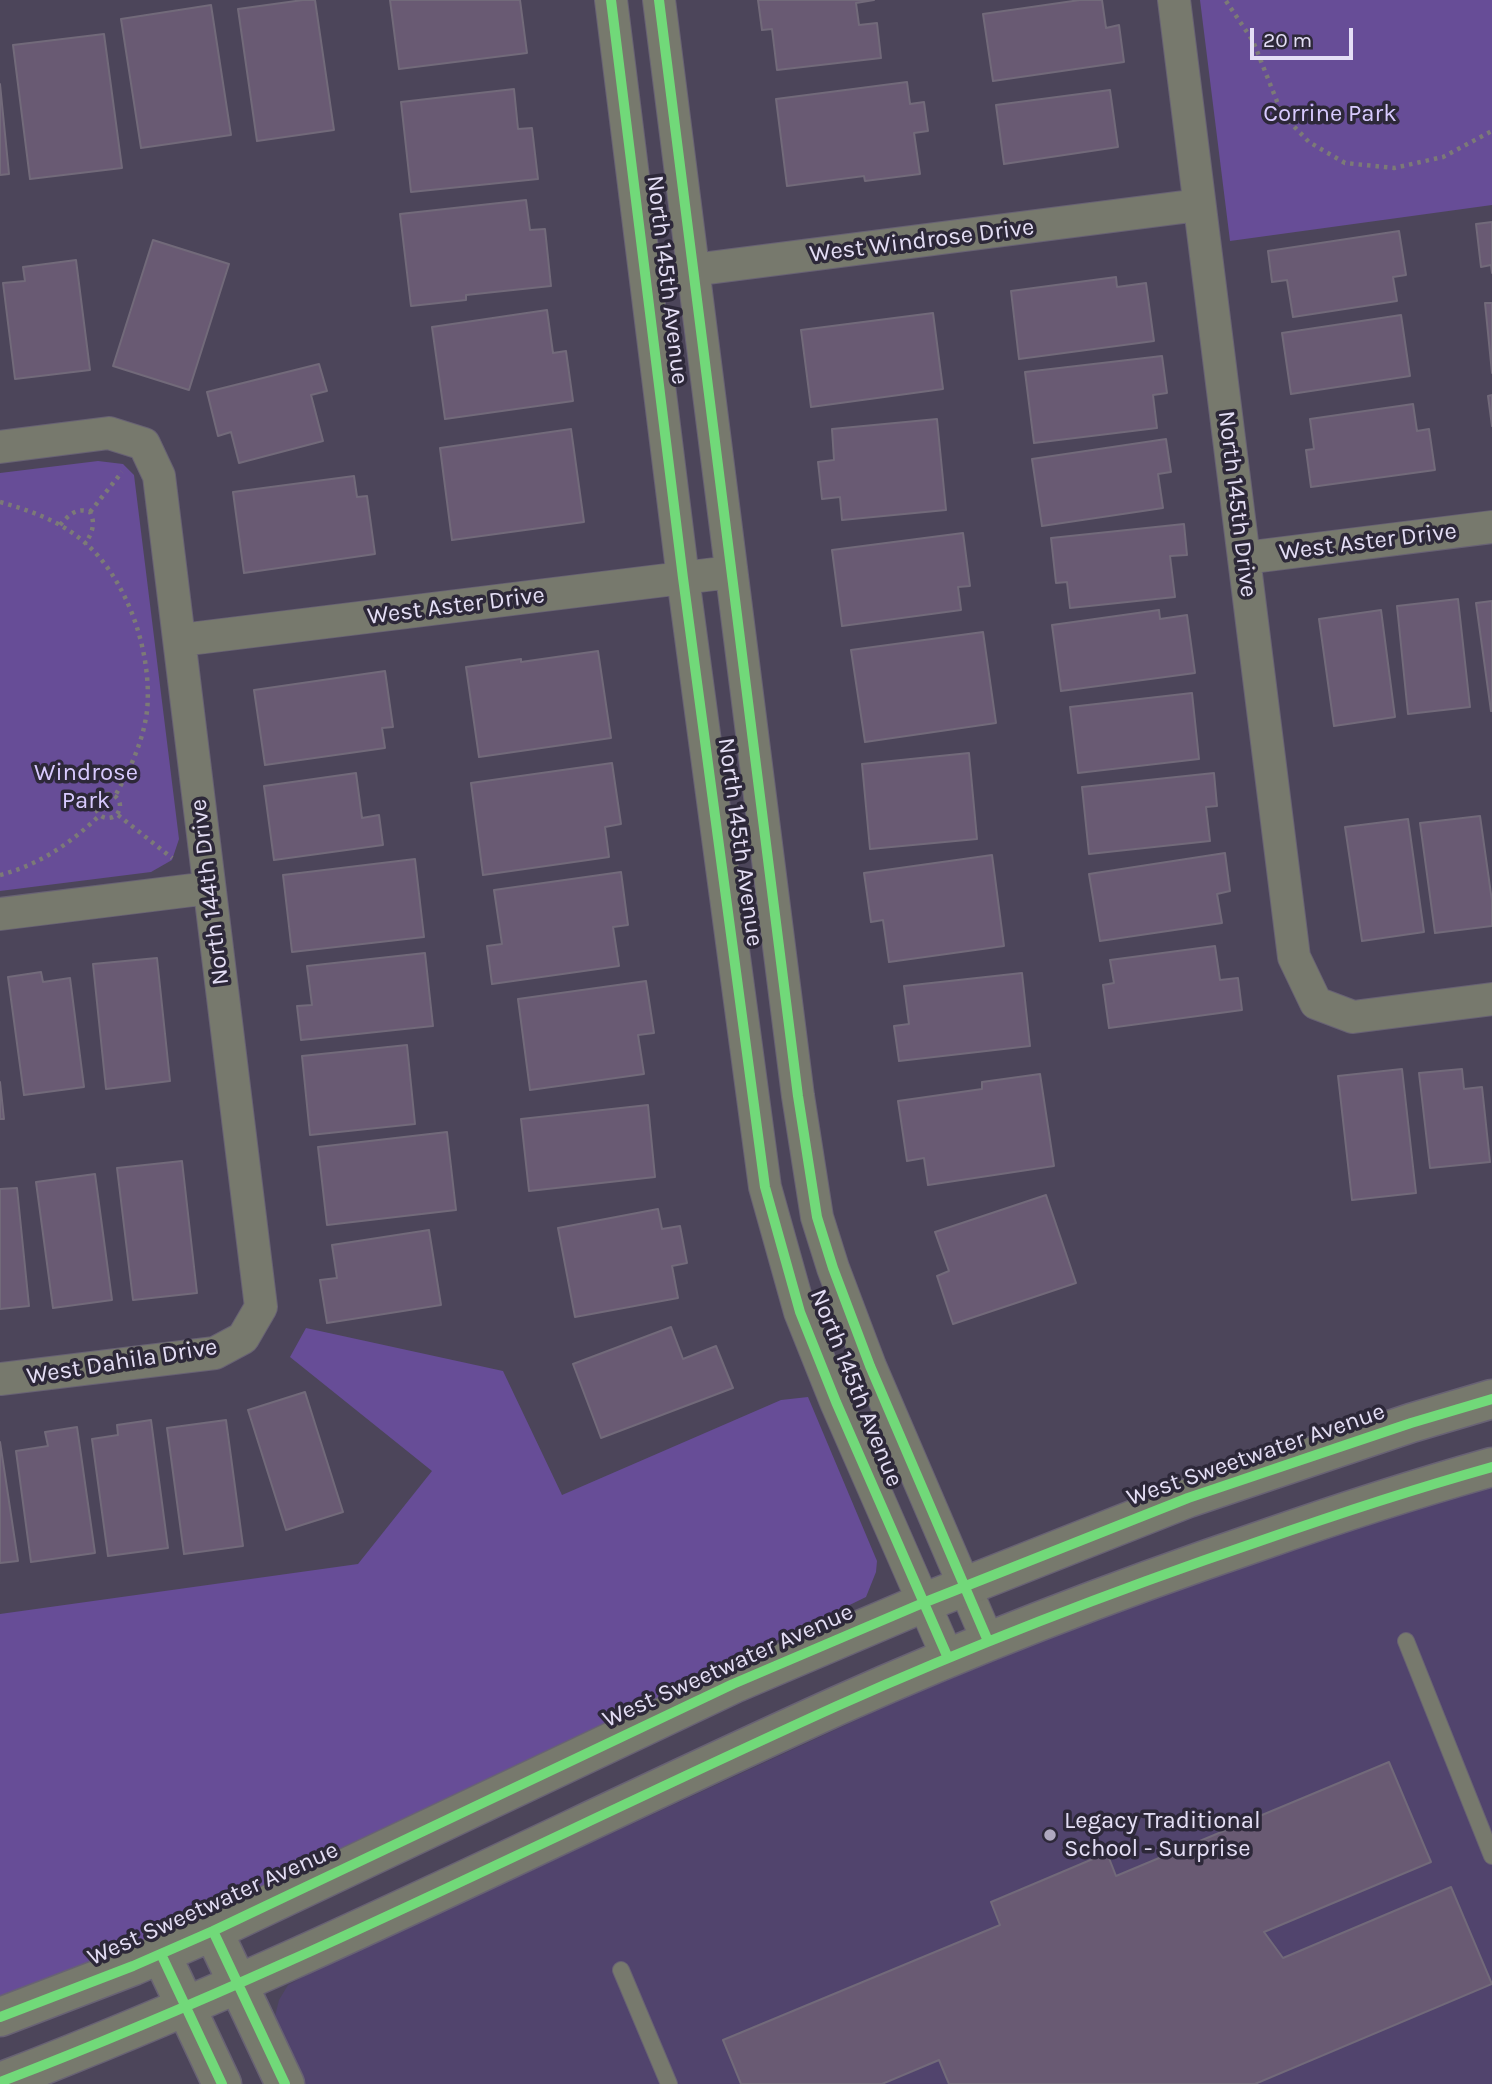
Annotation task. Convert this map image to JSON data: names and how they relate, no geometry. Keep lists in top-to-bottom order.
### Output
{
  "streets": {
    "street": [
      "West Windrose Drive",
      "North 145th Avenue",
      "North 145th Drive",
      "West Aster Drive",
      "North 144th Drive",
      "West Dahila Drive",
      "West Sweetwater Avenue"
    ]
  },
  "crossings": [
    ["West Windrose Drive", "North 145th Avenue"],
    ["West Windrose Drive", "North 145th Drive"],
    ["North 145th Avenue", "West Aster Drive"],
    ["North 145th Avenue", "West Sweetwater Avenue"],
    ["North 145th Drive", "West Aster Drive"],
    ["West Aster Drive", "North 144th Drive"],
    ["North 144th Drive", "West Dahila Drive"]
  ],
  "parks": ["Corrine Park", "Windrose Park"],
  "places": ["Legacy Traditional School - Surprise"],
  "scale_bar": "20 m"
}
